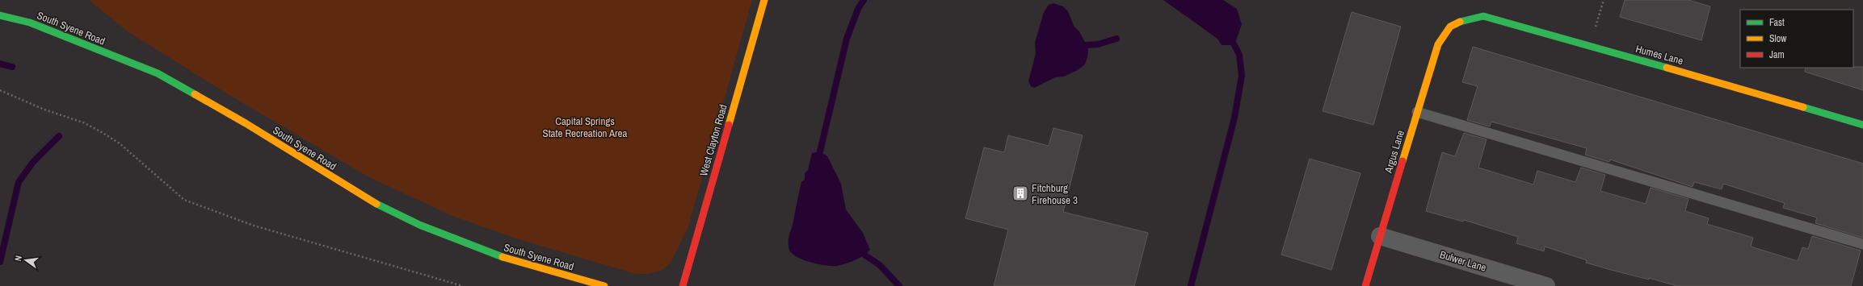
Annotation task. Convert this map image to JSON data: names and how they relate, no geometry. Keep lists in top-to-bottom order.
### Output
{
  "streets": {
    "street": [
      "South Syene Road",
      "Humes Lane",
      "West Clayton Road",
      "Argus Lane",
      "Bulwer Lane"
    ]
  },
  "crossings": [
    ["Humes Lane", "Argus Lane"],
    ["Argus Lane", "Bulwer Lane"]
  ],
  "parks": ["Capital Springs State Recreation Area"],
  "places": {
    "building": ["Fitchburg Firehouse 3"]
  },
  "legend": ["Fast", "Slow", "Jam"],
  "north": "left"
}
